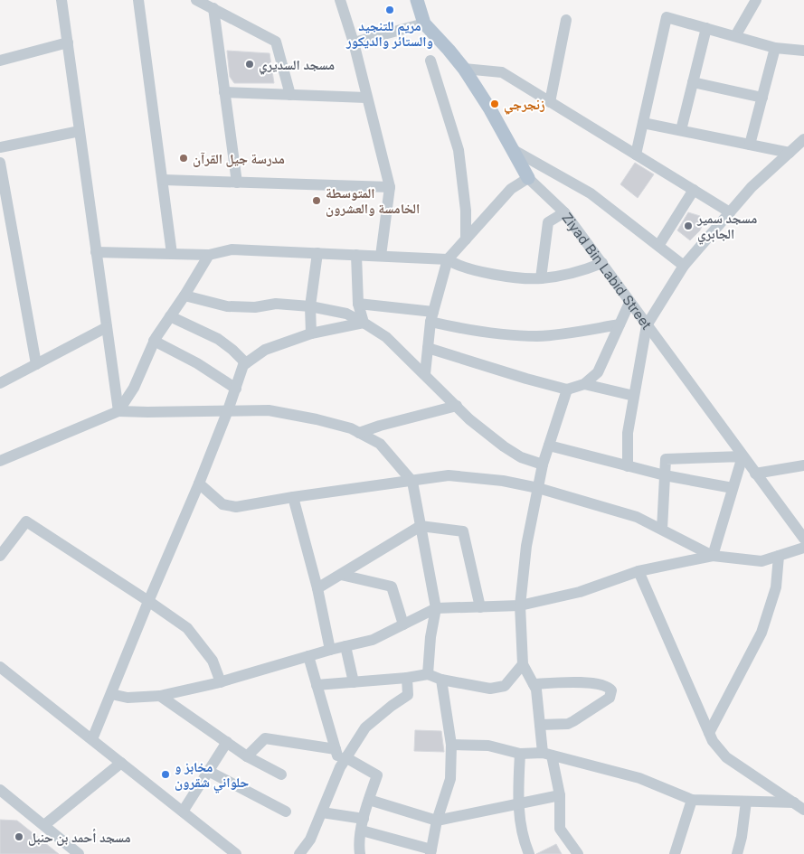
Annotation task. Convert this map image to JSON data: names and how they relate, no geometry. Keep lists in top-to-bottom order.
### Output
{
  "streets": {
    "main road": ["Ziyad Bin Labid Street"]
  },
  "places": [
    "مريم للتنجيد والستائر والديكور",
    "مسجد السديري",
    "زنجرجي",
    "مدرسة جيل القرآن",
    "المتوسطة الخامسة والعشرون",
    "مسجد سمير الجابري",
    "مخابز و حلواني شقرون",
    "مسجد أحمد بن حنبل"
  ]
}
